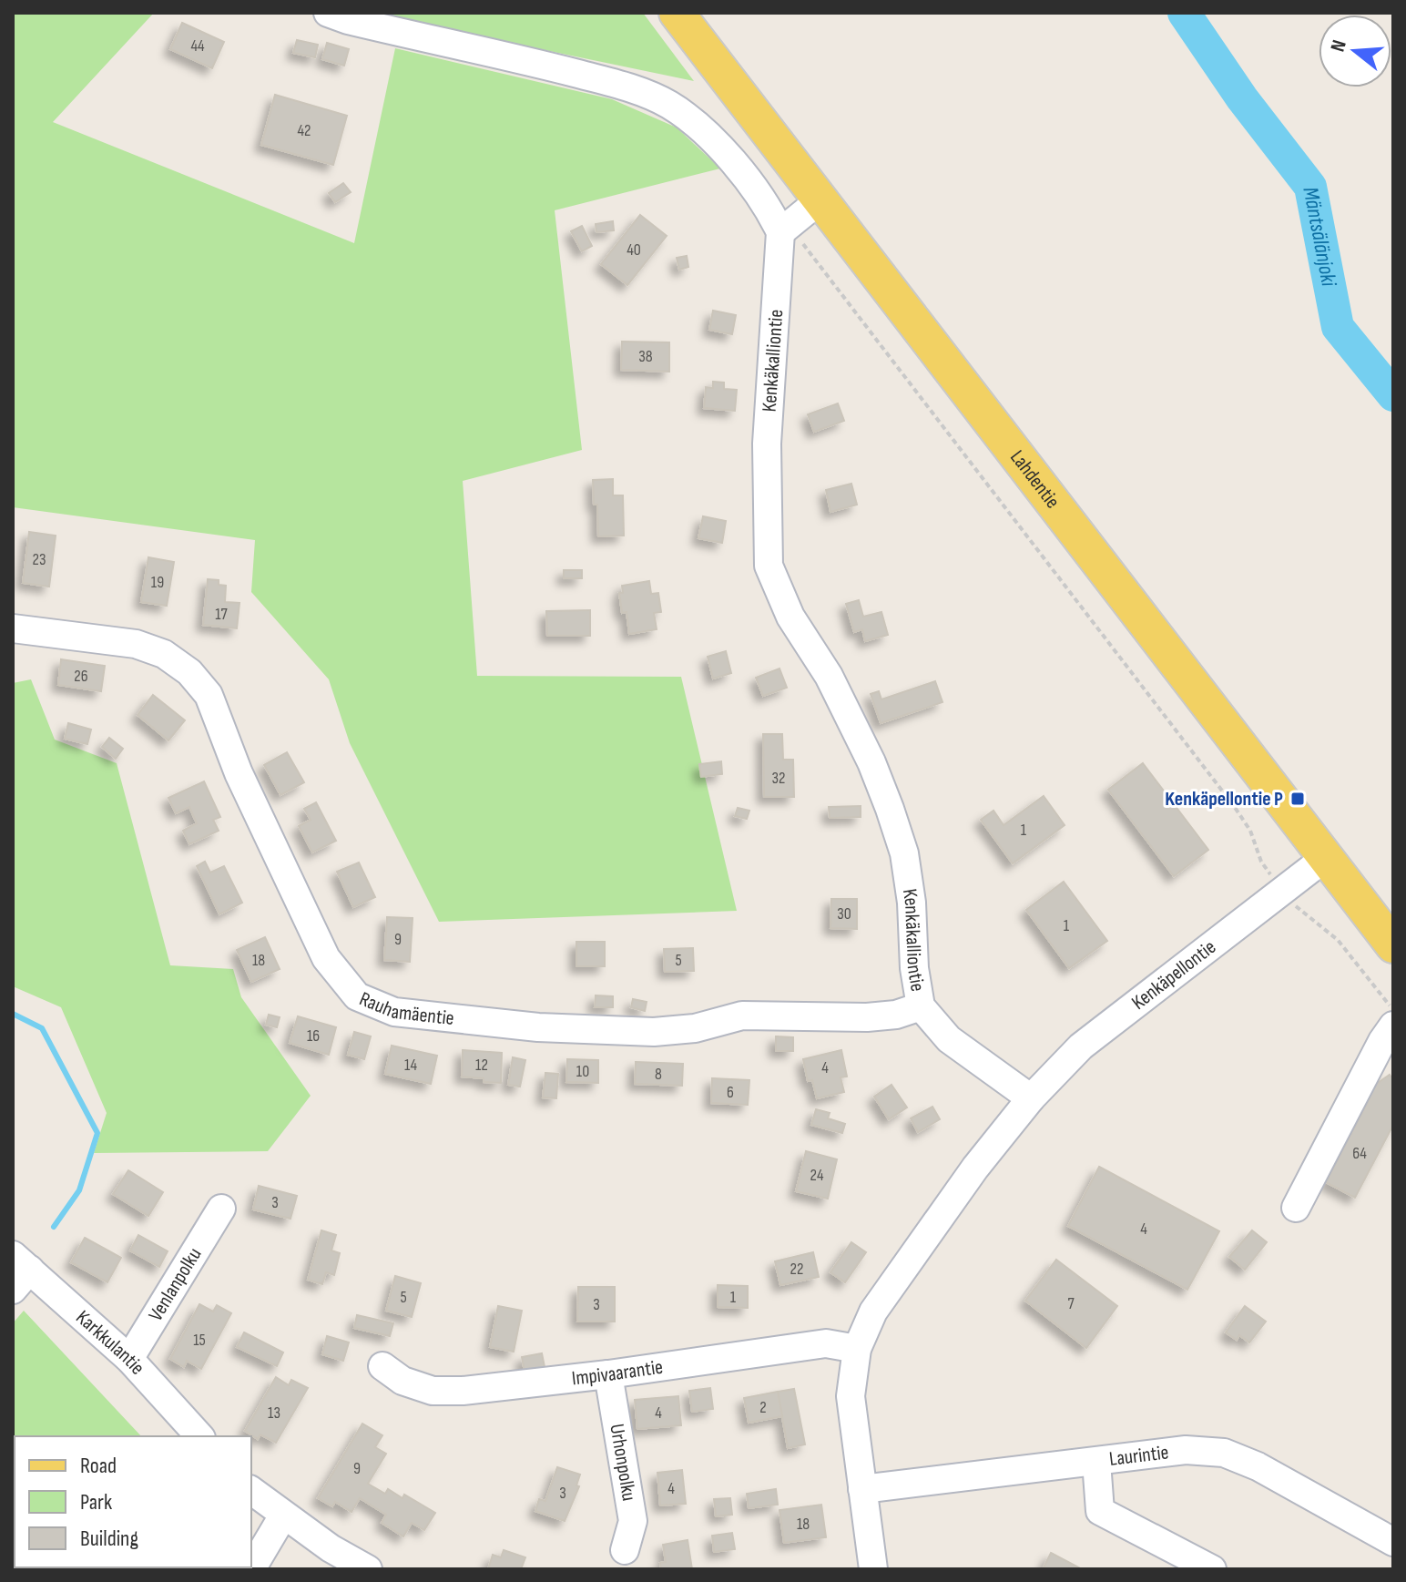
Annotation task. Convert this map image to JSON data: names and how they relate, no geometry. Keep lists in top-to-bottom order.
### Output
{
  "streets": {
    "main road": ["Lahdentie"],
    "street": [
      "Kenkäkalliontie",
      "Kenkäpellontie",
      "Rauhamäentie",
      "Venlanpolku",
      "Karkkulantie",
      "Impivaarantie",
      "Laurintie",
      "Urhonpolku"
    ]
  },
  "crossings": [
    ["Kenkäkalliontie", "Kenkäpellontie"],
    ["Kenkäkalliontie", "Rauhamäentie"],
    ["Lahdentie", "Kenkäpellontie"],
    ["Venlanpolku", "Karkkulantie"],
    ["Impivaarantie", "Urhonpolku"]
  ],
  "water": ["Mäntsälänjoki"],
  "places": {
    "transit": ["Kenkäpellontie P"]
  },
  "house_numbers": [
    "44",
    "42",
    "40",
    "38",
    "23",
    "19",
    "17",
    "26",
    "32",
    "1",
    "30",
    "1",
    "9",
    "18",
    "5",
    "16",
    "14",
    "12",
    "4",
    "10",
    "8",
    "6",
    "64",
    "24",
    "3",
    "4",
    "22",
    "5",
    "1",
    "7",
    "3",
    "15",
    "2",
    "13",
    "4",
    "9",
    "4",
    "3",
    "18"
  ],
  "legend": ["Road", "Park", "Building"],
  "north": "left"
}
